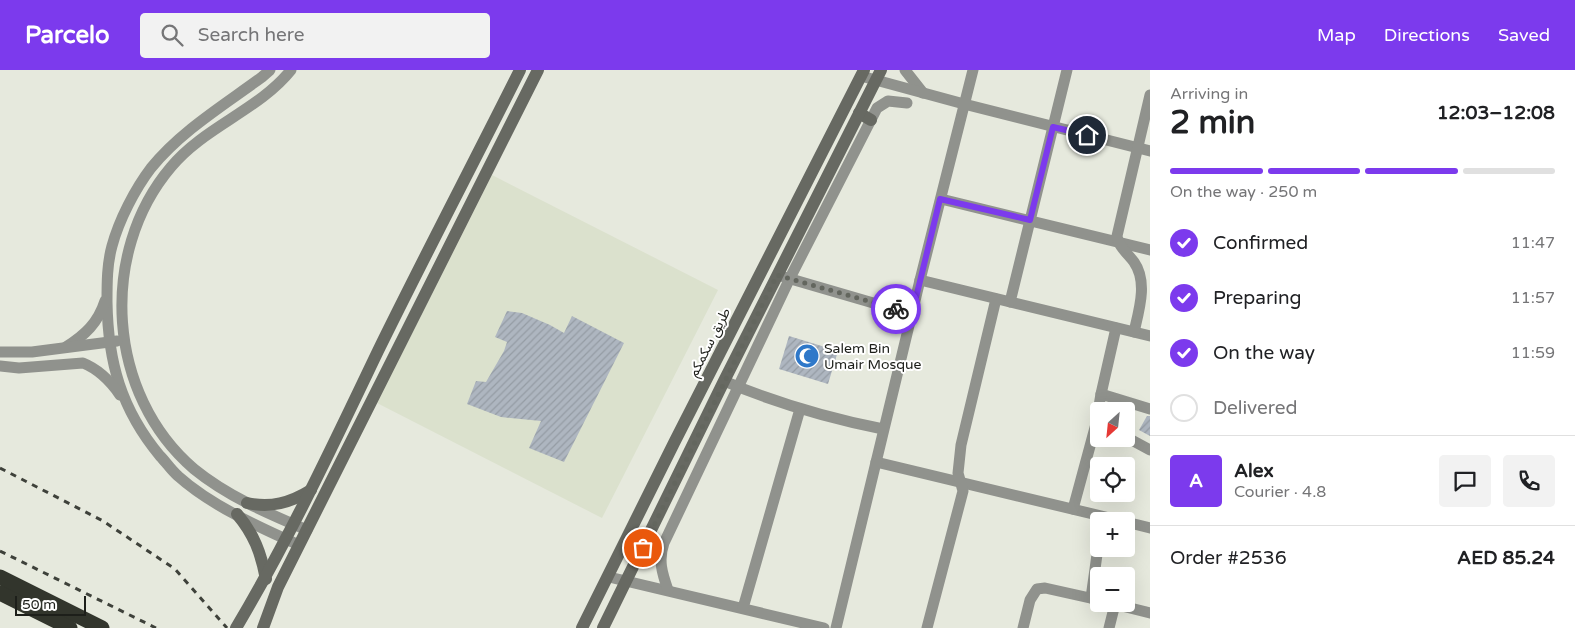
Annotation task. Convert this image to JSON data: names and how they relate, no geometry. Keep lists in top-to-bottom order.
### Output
{
  "streets": {
    "street": ["طريق سكمكم"]
  },
  "places": {
    "mosque": ["Salem Bin Umair Mosque"]
  },
  "scale_bar": "50 m",
  "north": "bottom left",
  "page": {
    "header": "Parcelo",
    "search": "Search here",
    "nav": ["Map", "Directions", "Saved"],
    "heading": ["2 min", "Arriving in", "12:03–12:08"],
    "panel": [
      "Alex",
      "Courier · 4.8",
      "Order #2536",
      "AED 85.24"
    ],
    "bar": "On the way · 250 m",
    "list": [
      ["Confirmed", "11:47"],
      ["Preparing", "11:57"],
      ["On the way", "11:59"],
      "Delivered"
    ],
    "map_buttons": ["+", "−"],
    "round": "A",
    "scale": "50 m"
  }
}
